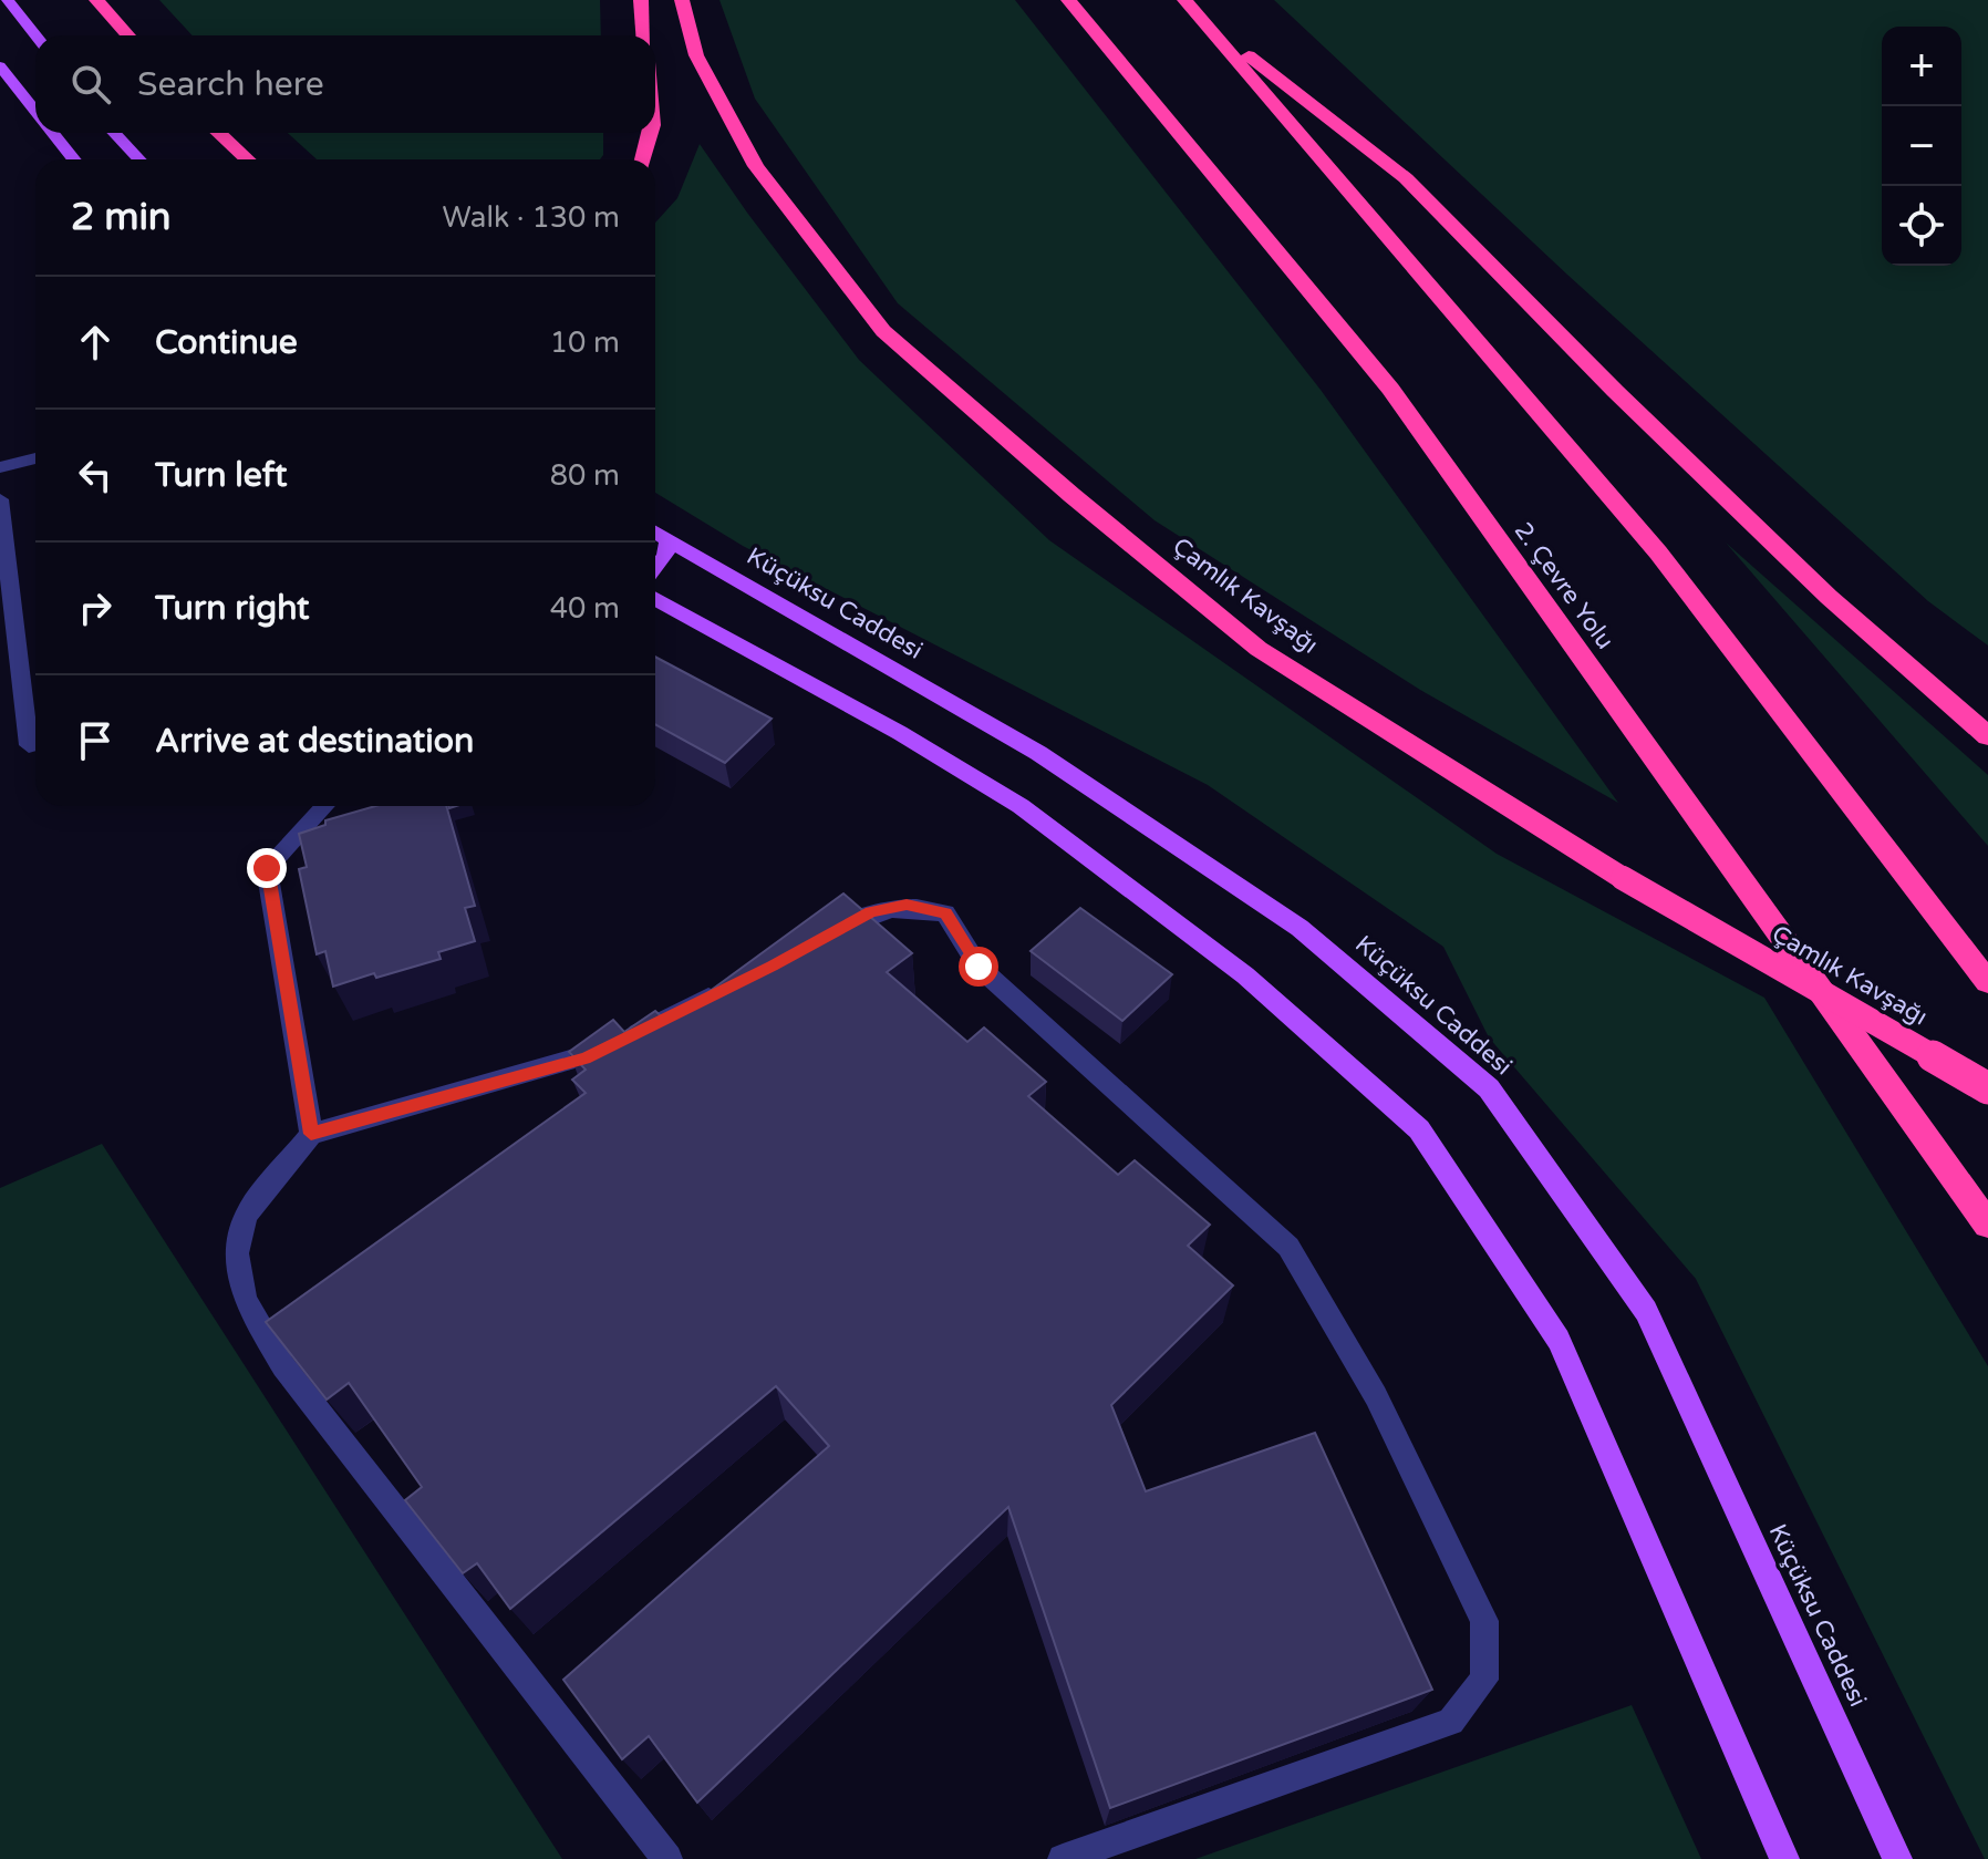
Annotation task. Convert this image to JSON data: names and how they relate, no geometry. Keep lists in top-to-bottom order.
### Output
{
  "streets": {
    "highway": ["2. Çevre Yolu", "Çamlık Kavşağı"],
    "main road": ["Küçüksu Caddesi"]
  },
  "page": {
    "map_buttons": ["+", "−"],
    "search": "Search here",
    "heading": ["2 min", "Walk · 130 m"],
    "list": [
      ["Continue", "10 m"],
      ["Turn left", "80 m"],
      ["Turn right", "40 m"],
      "Arrive at destination"
    ]
  }
}
